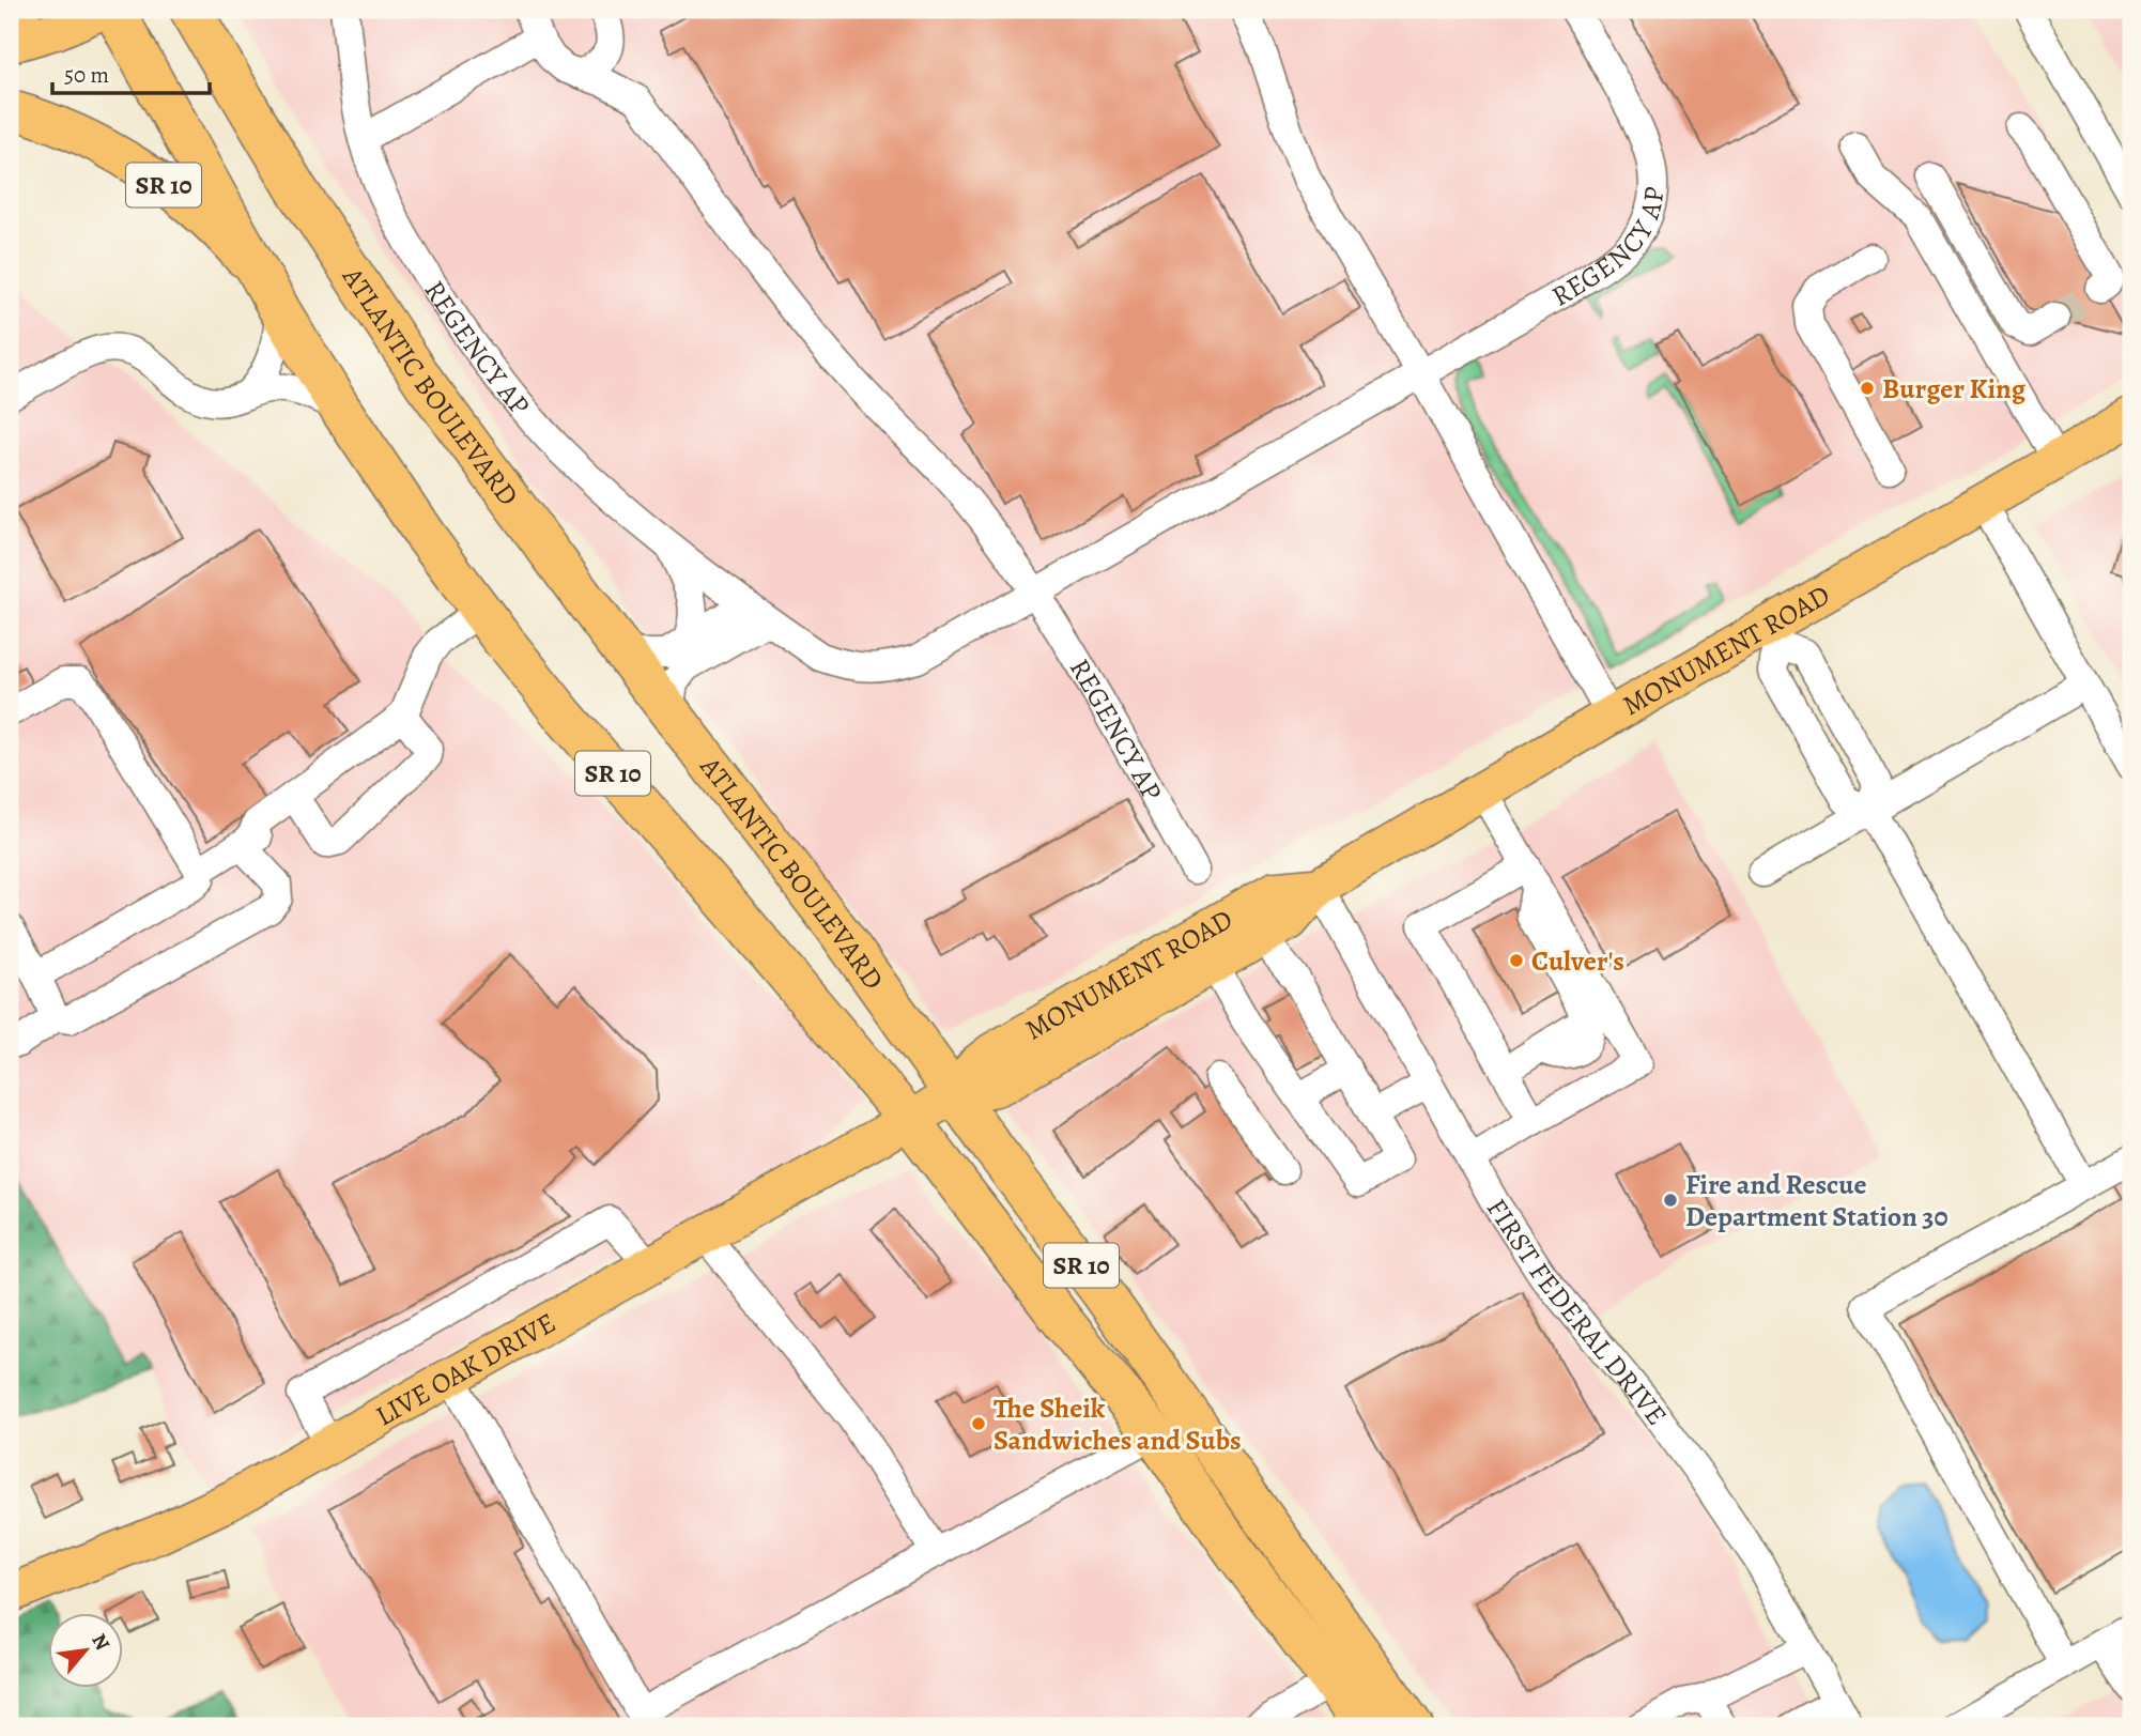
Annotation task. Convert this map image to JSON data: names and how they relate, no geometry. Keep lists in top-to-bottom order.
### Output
{
  "streets": {
    "highway": ["SR 10", "ATLANTIC BOULEVARD"],
    "main road": ["MONUMENT ROAD", "LIVE OAK DRIVE"],
    "street": ["REGENCY AP", "FIRST FEDERAL DRIVE"]
  },
  "crossings": [
    ["SR 10", "MONUMENT ROAD"],
    ["SR 10", "LIVE OAK DRIVE"],
    ["ATLANTIC BOULEVARD", "MONUMENT ROAD"],
    ["MONUMENT ROAD", "FIRST FEDERAL DRIVE"],
    ["MONUMENT ROAD", "LIVE OAK DRIVE"]
  ],
  "places": [
    "Burger King",
    "Culver's",
    "Fire and Rescue Department Station 30",
    "The Sheik Sandwiches and Subs"
  ],
  "scale_bar": "50 m",
  "north": "top right"
}
